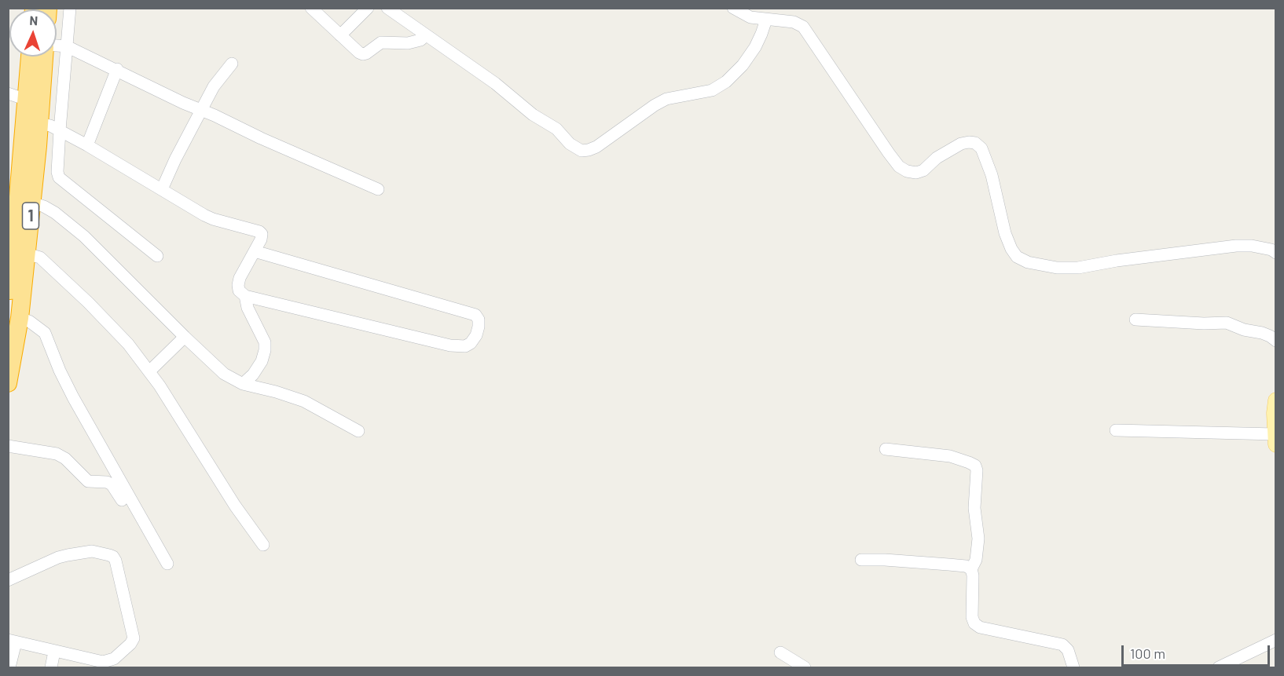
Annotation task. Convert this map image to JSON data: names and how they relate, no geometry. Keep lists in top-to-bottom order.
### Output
{
  "streets": {
    "highway": ["1"]
  },
  "scale_bar": "100 m",
  "north": "top"
}
